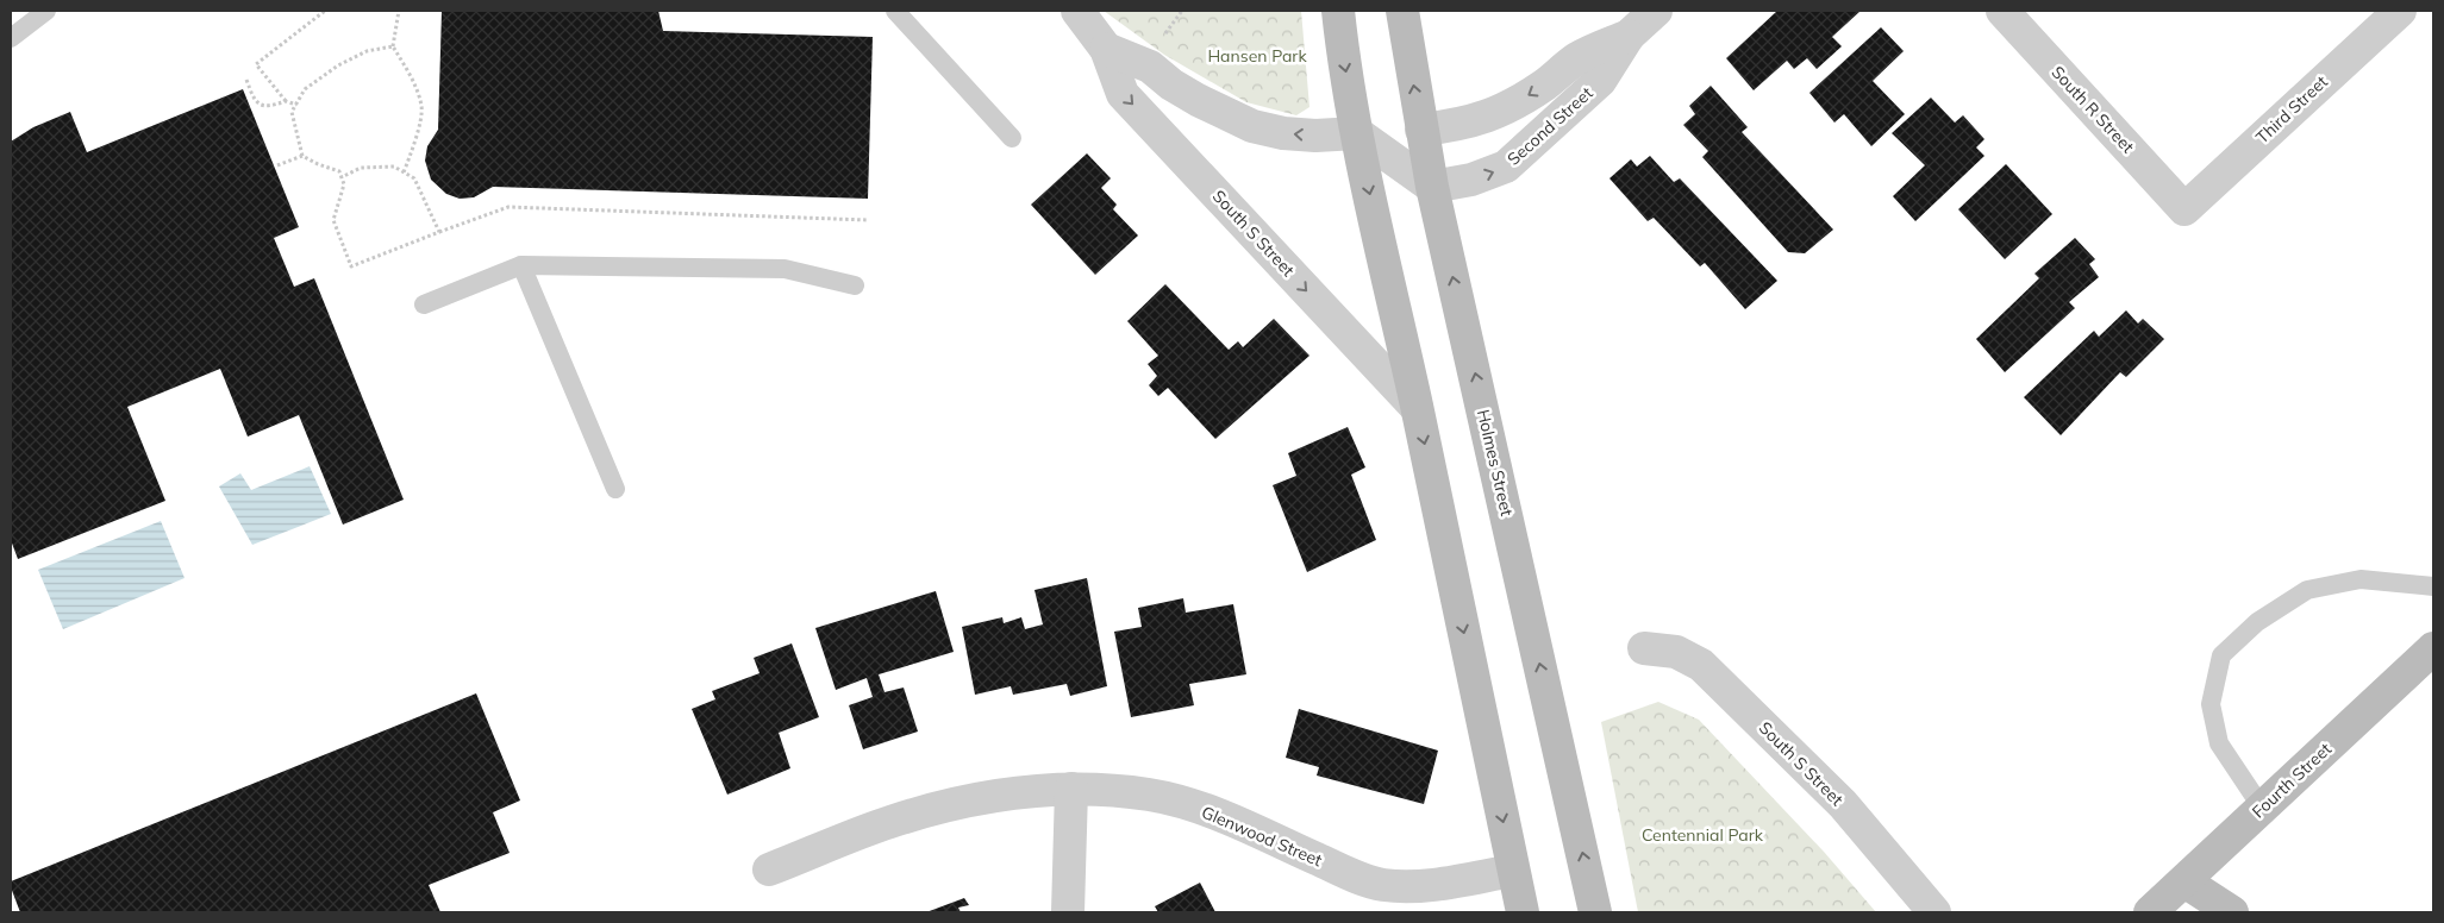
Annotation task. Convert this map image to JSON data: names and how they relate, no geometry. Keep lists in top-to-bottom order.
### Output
{
  "streets": {
    "main road": ["Holmes Street", "Fourth Street"],
    "street": [
      "South R Street",
      "Third Street",
      "Second Street",
      "South S Street",
      "Glenwood Street"
    ]
  },
  "crossings": [
    ["South R Street", "Third Street"],
    ["Second Street", "Holmes Street"]
  ],
  "one_way": ["South S Street"],
  "parks": ["Hansen Park", "Centennial Park"]
}
